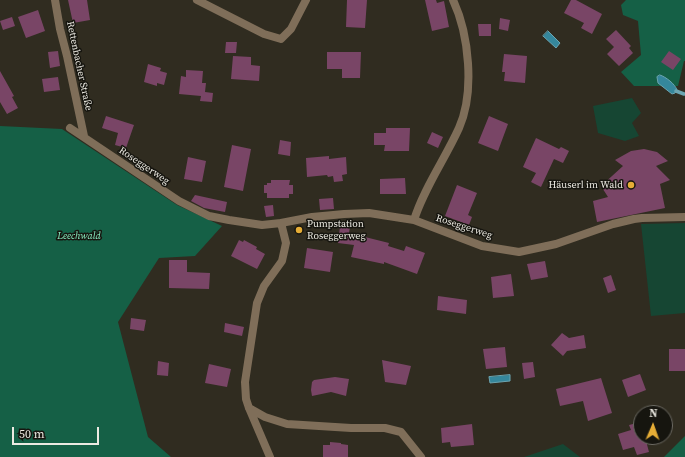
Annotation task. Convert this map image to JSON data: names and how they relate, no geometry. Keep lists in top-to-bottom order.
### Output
{
  "streets": {
    "street": ["Rettenbacher Straße", "Roseggerweg"]
  },
  "crossings": [
    ["Rettenbacher Straße", "Roseggerweg"]
  ],
  "parks": ["Leechwald"],
  "places": ["Häuserl im Wald", "Pumpstation Roseggerweg"],
  "scale_bar": "50 m",
  "north": "top"
}
